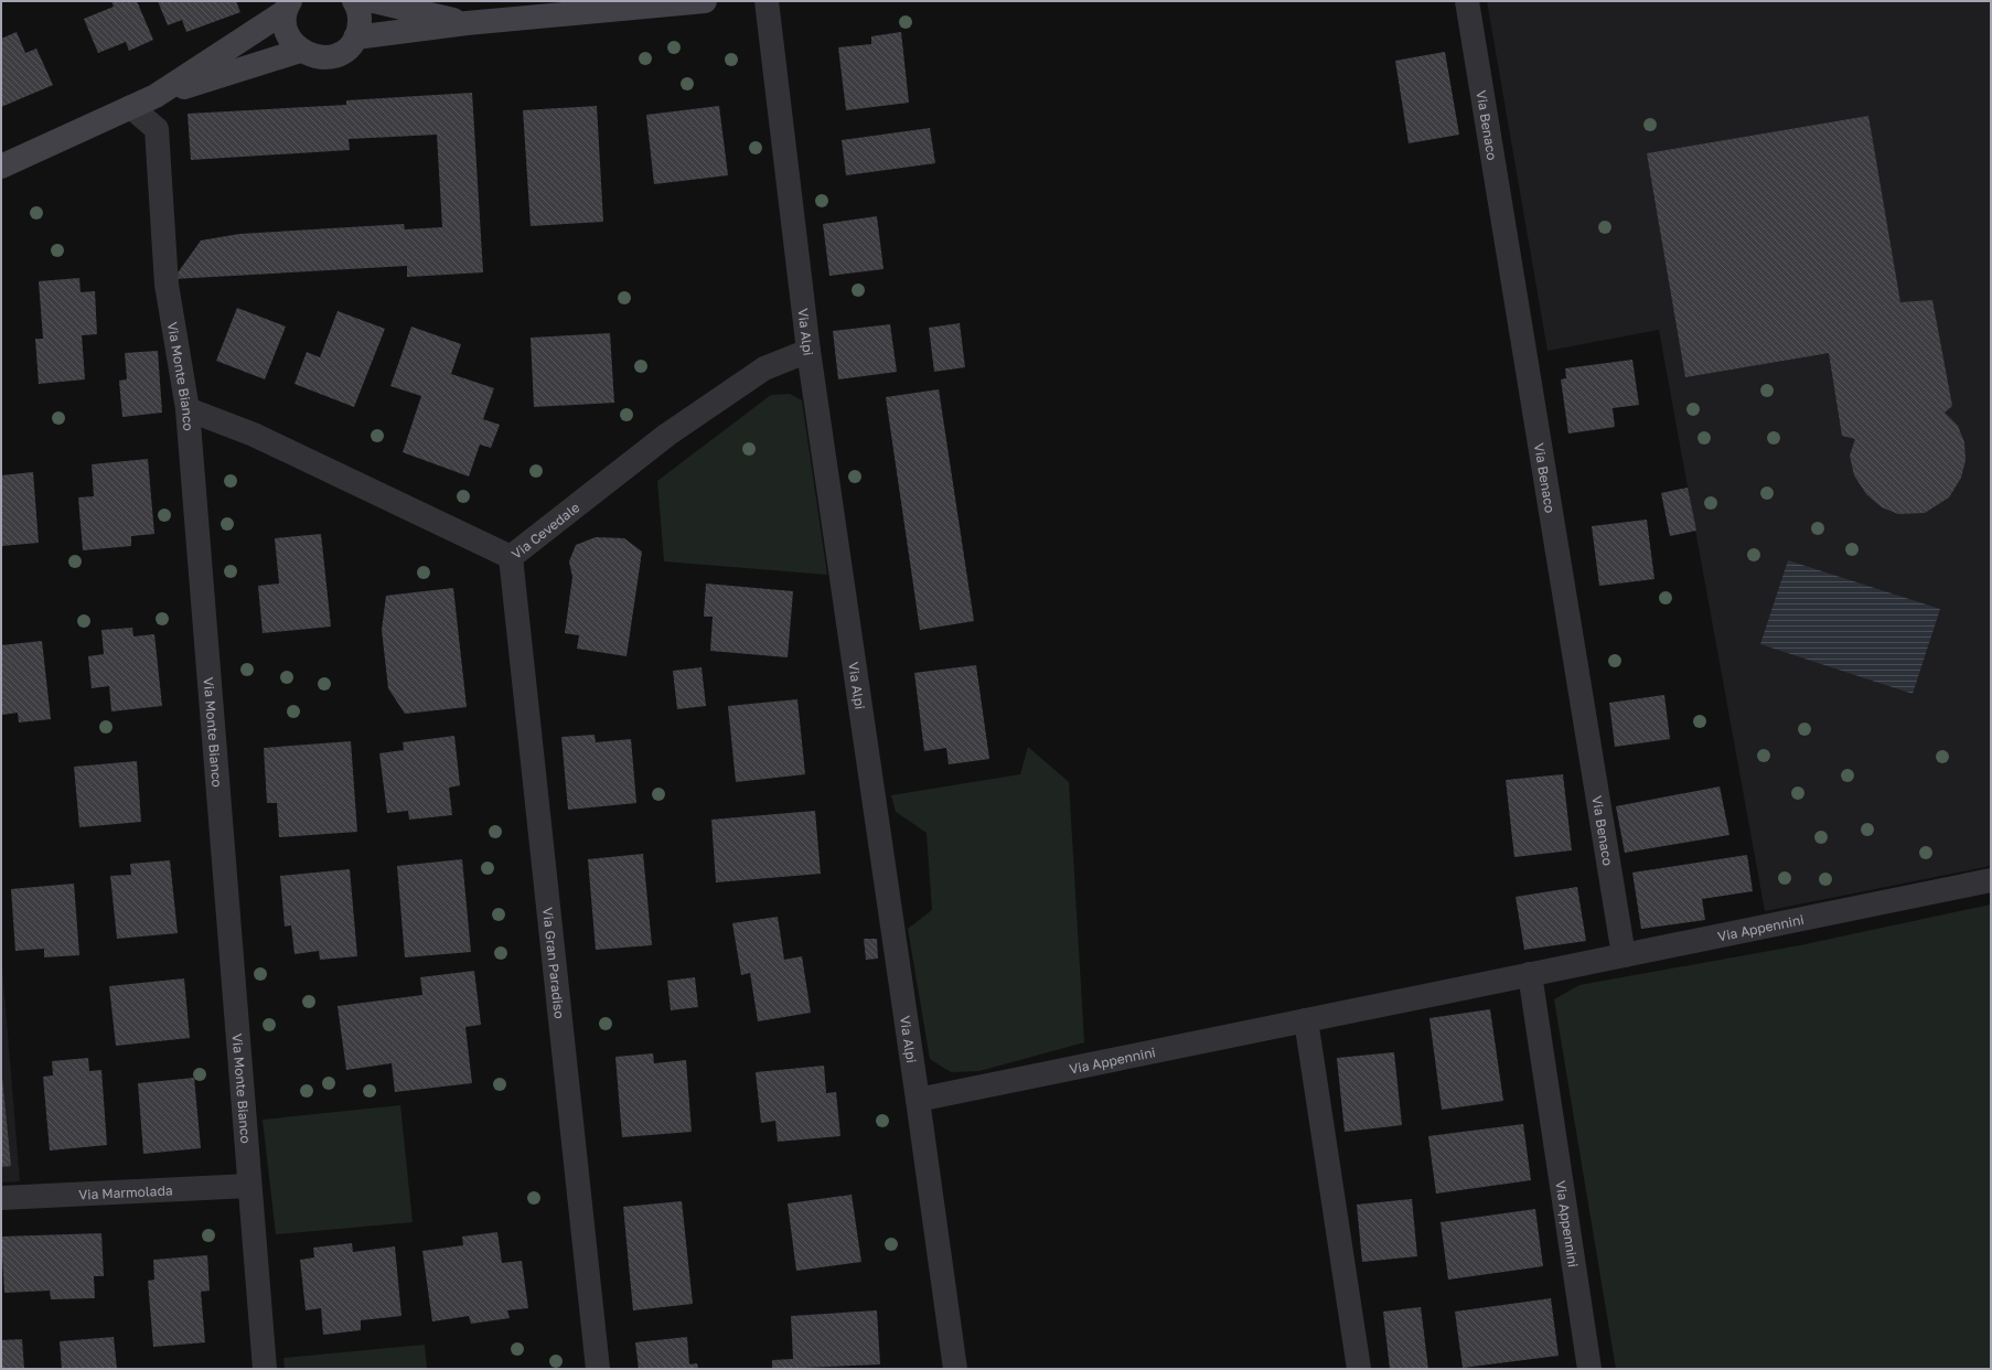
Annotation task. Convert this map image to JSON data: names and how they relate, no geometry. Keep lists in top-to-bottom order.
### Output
{
  "streets": {
    "street": [
      "Via Benaco",
      "Via Alpi",
      "Via Monte Bianco",
      "Via Cevedale",
      "Via Appennini",
      "Via Gran Paradiso",
      "Via Marmolada"
    ]
  },
  "crossings": [
    ["Via Benaco", "Via Appennini"],
    ["Via Alpi", "Via Cevedale"],
    ["Via Alpi", "Via Appennini"],
    ["Via Monte Bianco", "Via Cevedale"],
    ["Via Monte Bianco", "Via Marmolada"],
    ["Via Cevedale", "Via Gran Paradiso"]
  ]
}
